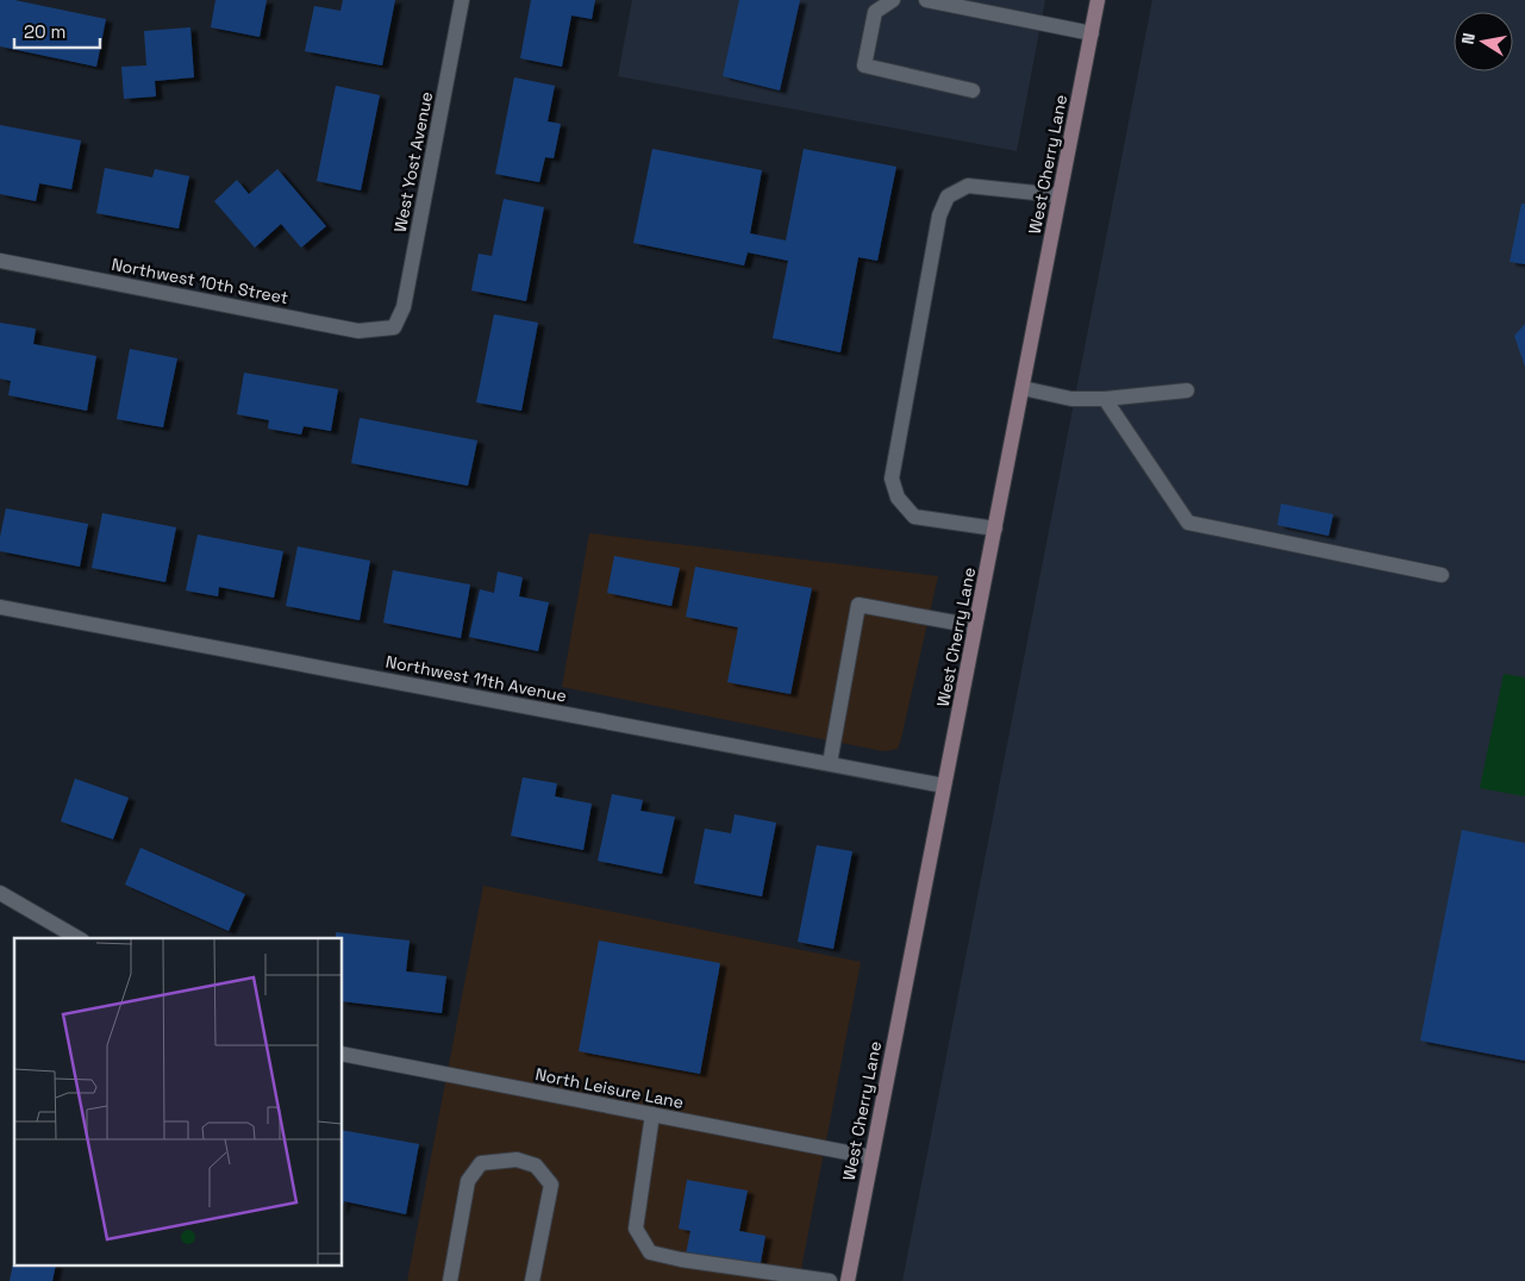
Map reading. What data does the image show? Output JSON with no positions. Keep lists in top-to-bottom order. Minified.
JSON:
{"streets":{"main road":["West Cherry Lane"],"street":["West Yost Avenue","Northwest 10th Street","Northwest 11th Avenue","North Leisure Lane"]},"crossings":[["West Yost Avenue","Northwest 10th Street"],["West Cherry Lane","Northwest 11th Avenue"],["West Cherry Lane","North Leisure Lane"]],"scale_bar":"20 m","north":"left"}
